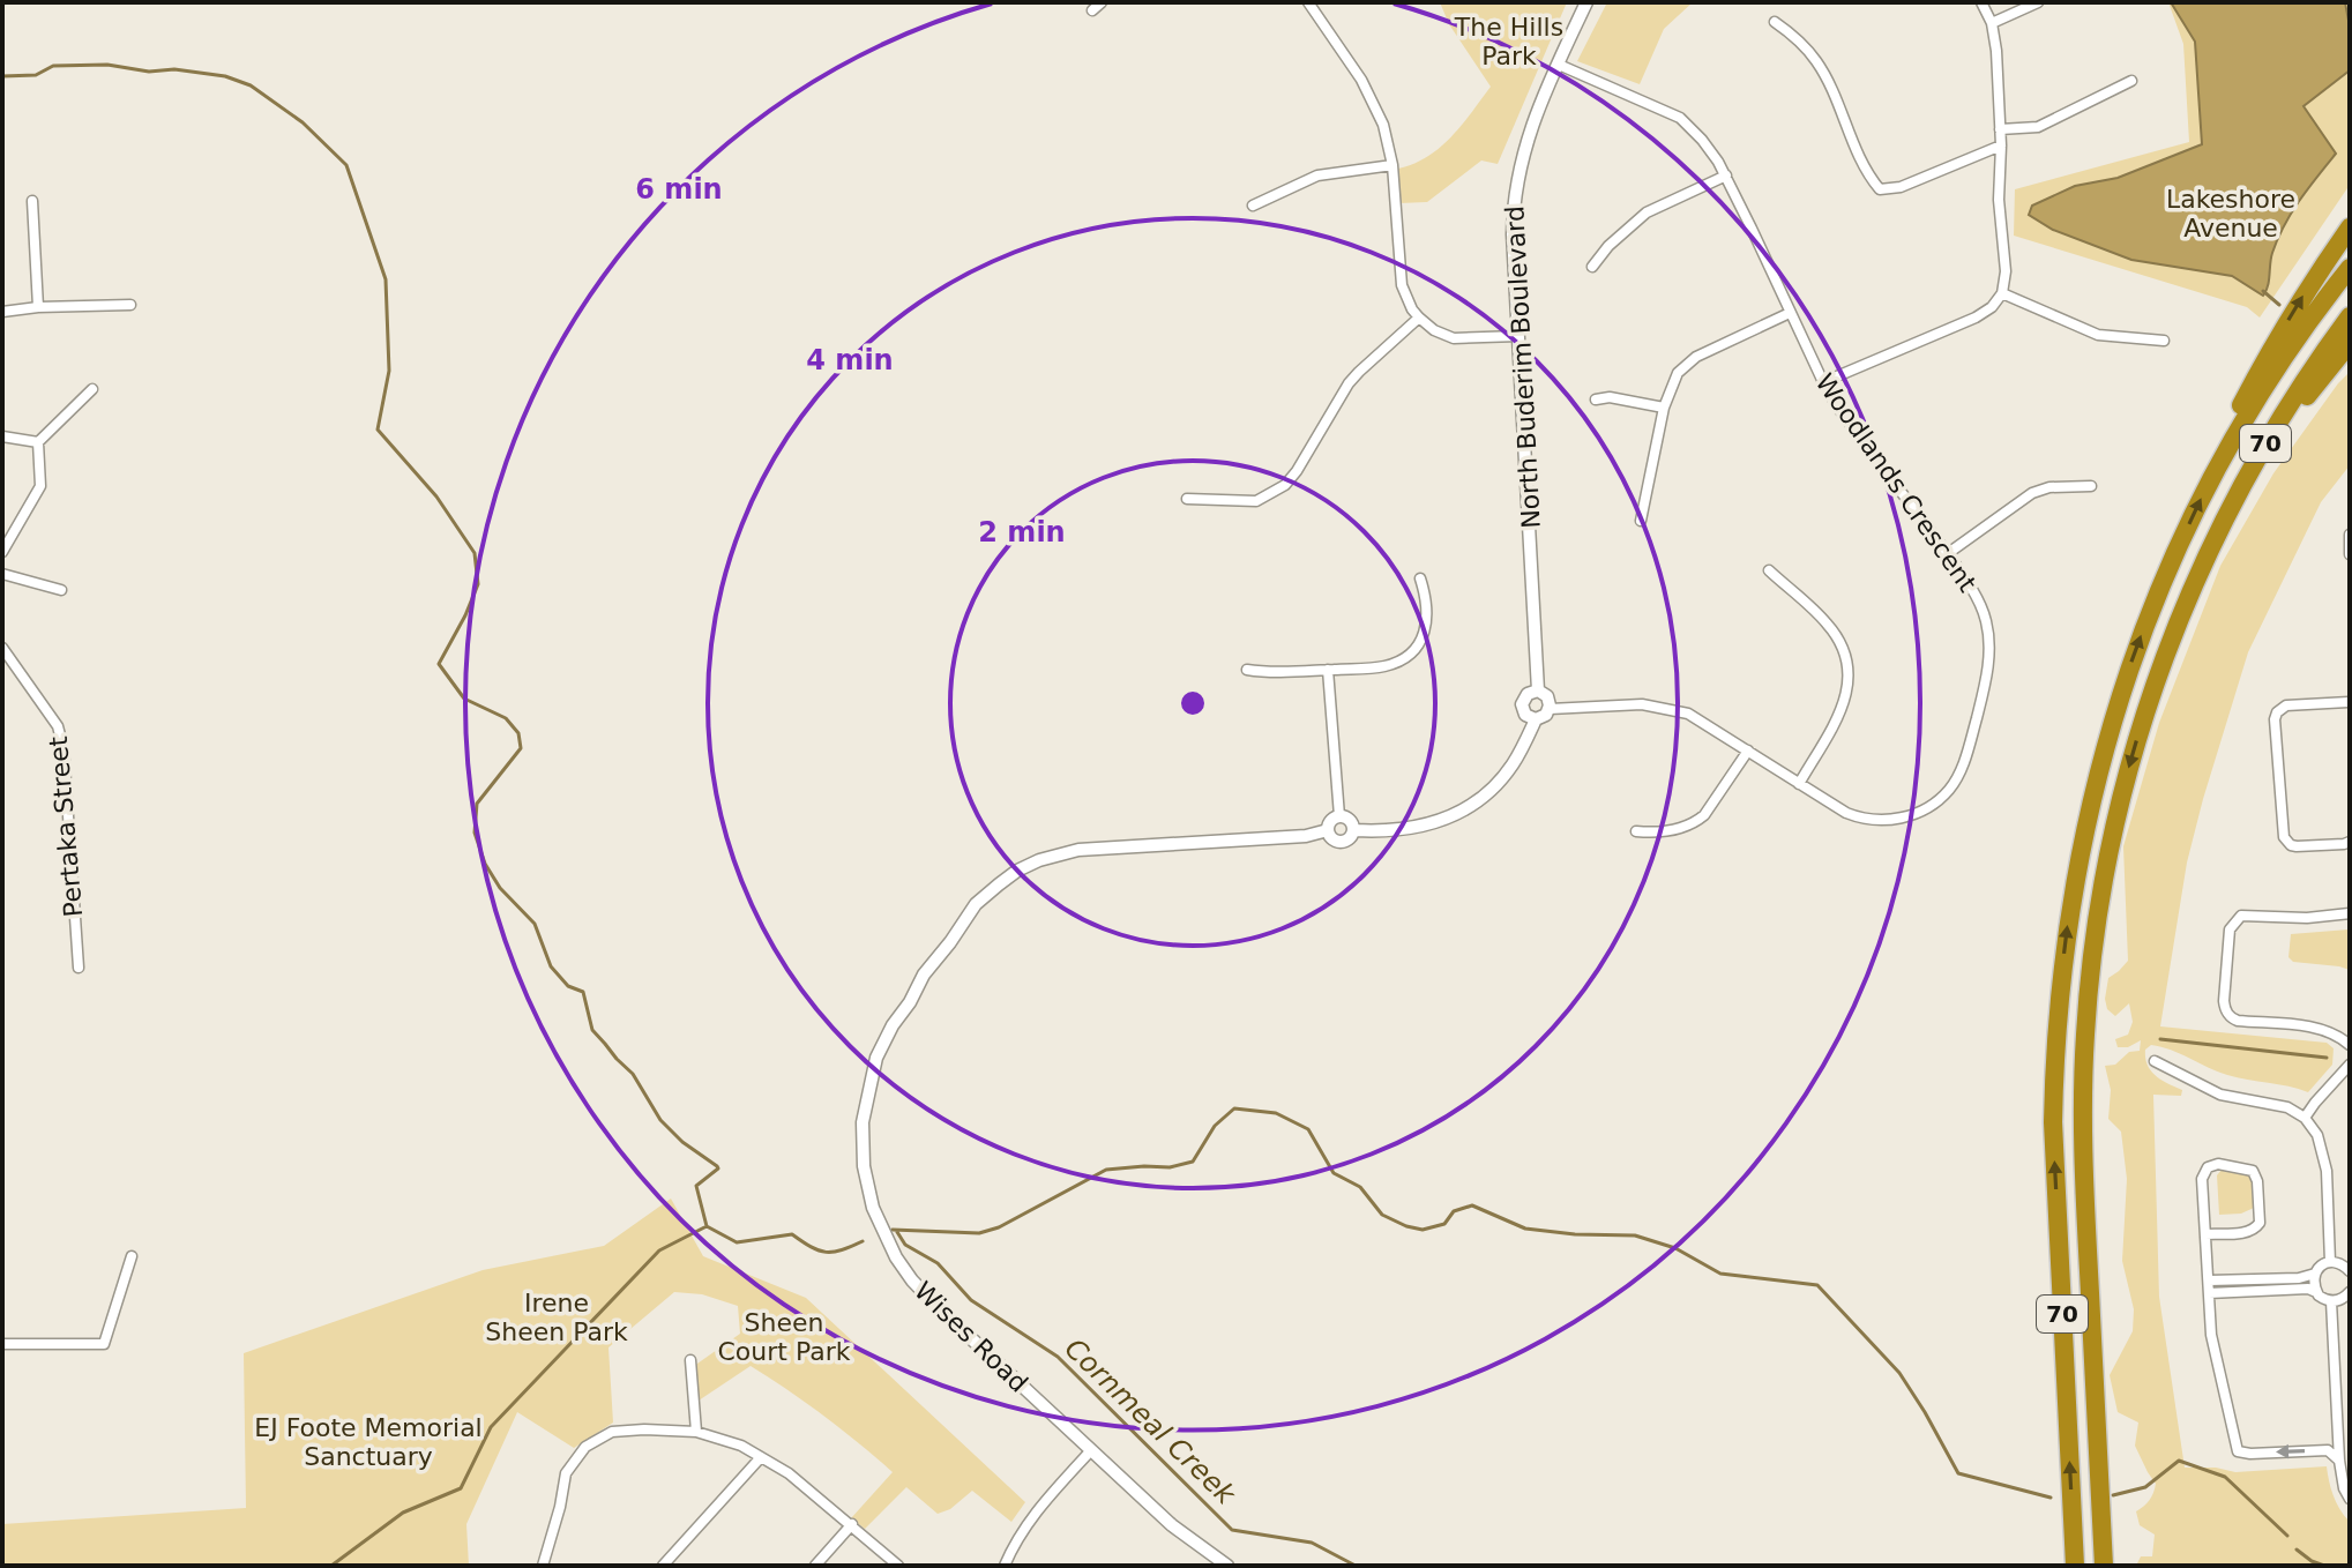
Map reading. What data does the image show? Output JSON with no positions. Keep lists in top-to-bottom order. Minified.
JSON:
{"streets":{"highway":["70"],"street":["North Buderim Boulevard","Woodlands Crescent","Pertaka Street","Wises Road"]},"crossings":[["North Buderim Boulevard","Woodlands Crescent"]],"water":["Cornmeal Creek"],"parks":["The Hills Park","Lakeshore Avenue","Irene Sheen Park","Sheen Court Park","EJ Foote Memorial Sanctuary"],"rings":["6 min","4 min","2 min"]}
